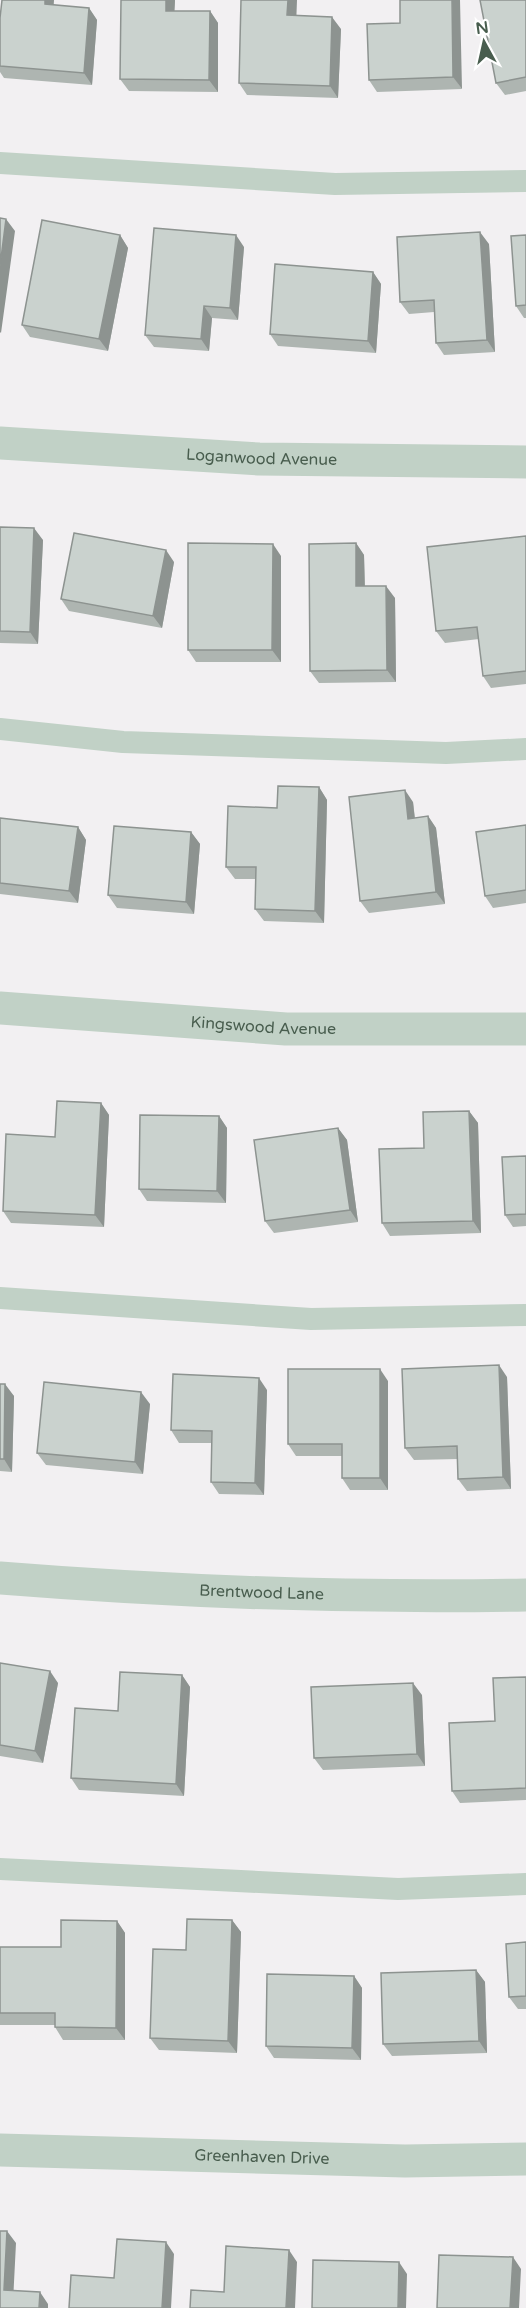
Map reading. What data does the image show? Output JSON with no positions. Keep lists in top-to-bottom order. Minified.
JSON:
{"streets":{"street":["Loganwood Avenue","Kingswood Avenue","Brentwood Lane","Greenhaven Drive"]},"north":"top"}
